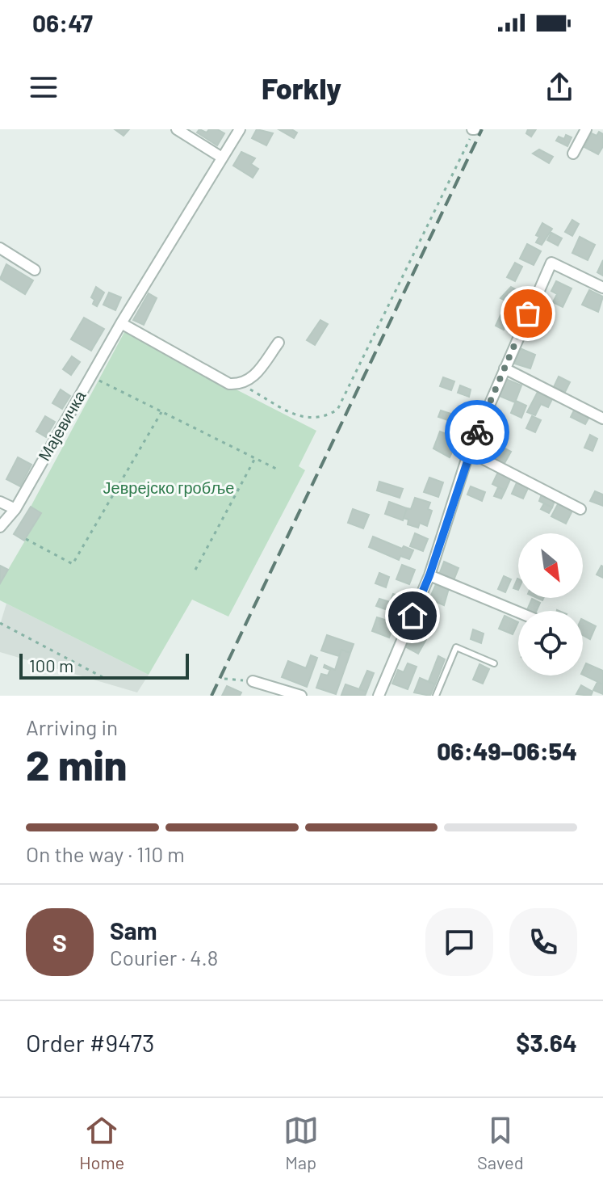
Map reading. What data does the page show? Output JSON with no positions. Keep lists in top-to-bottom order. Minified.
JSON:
{"streets":{"street":["Мајевичка"]},"parks":["Јеврејско гробље"],"scale_bar":"100 m","north":"bottom right","page":{"status":"06:47","header":"Forkly","scale":"100 m","heading":["2 min","Arriving in","06:49–06:54"],"panel":["Sam","Courier · 4.8","Order #9473","$3.64"],"bar":"On the way · 110 m","round":"S","tabs":["Home","Map","Saved"]}}
